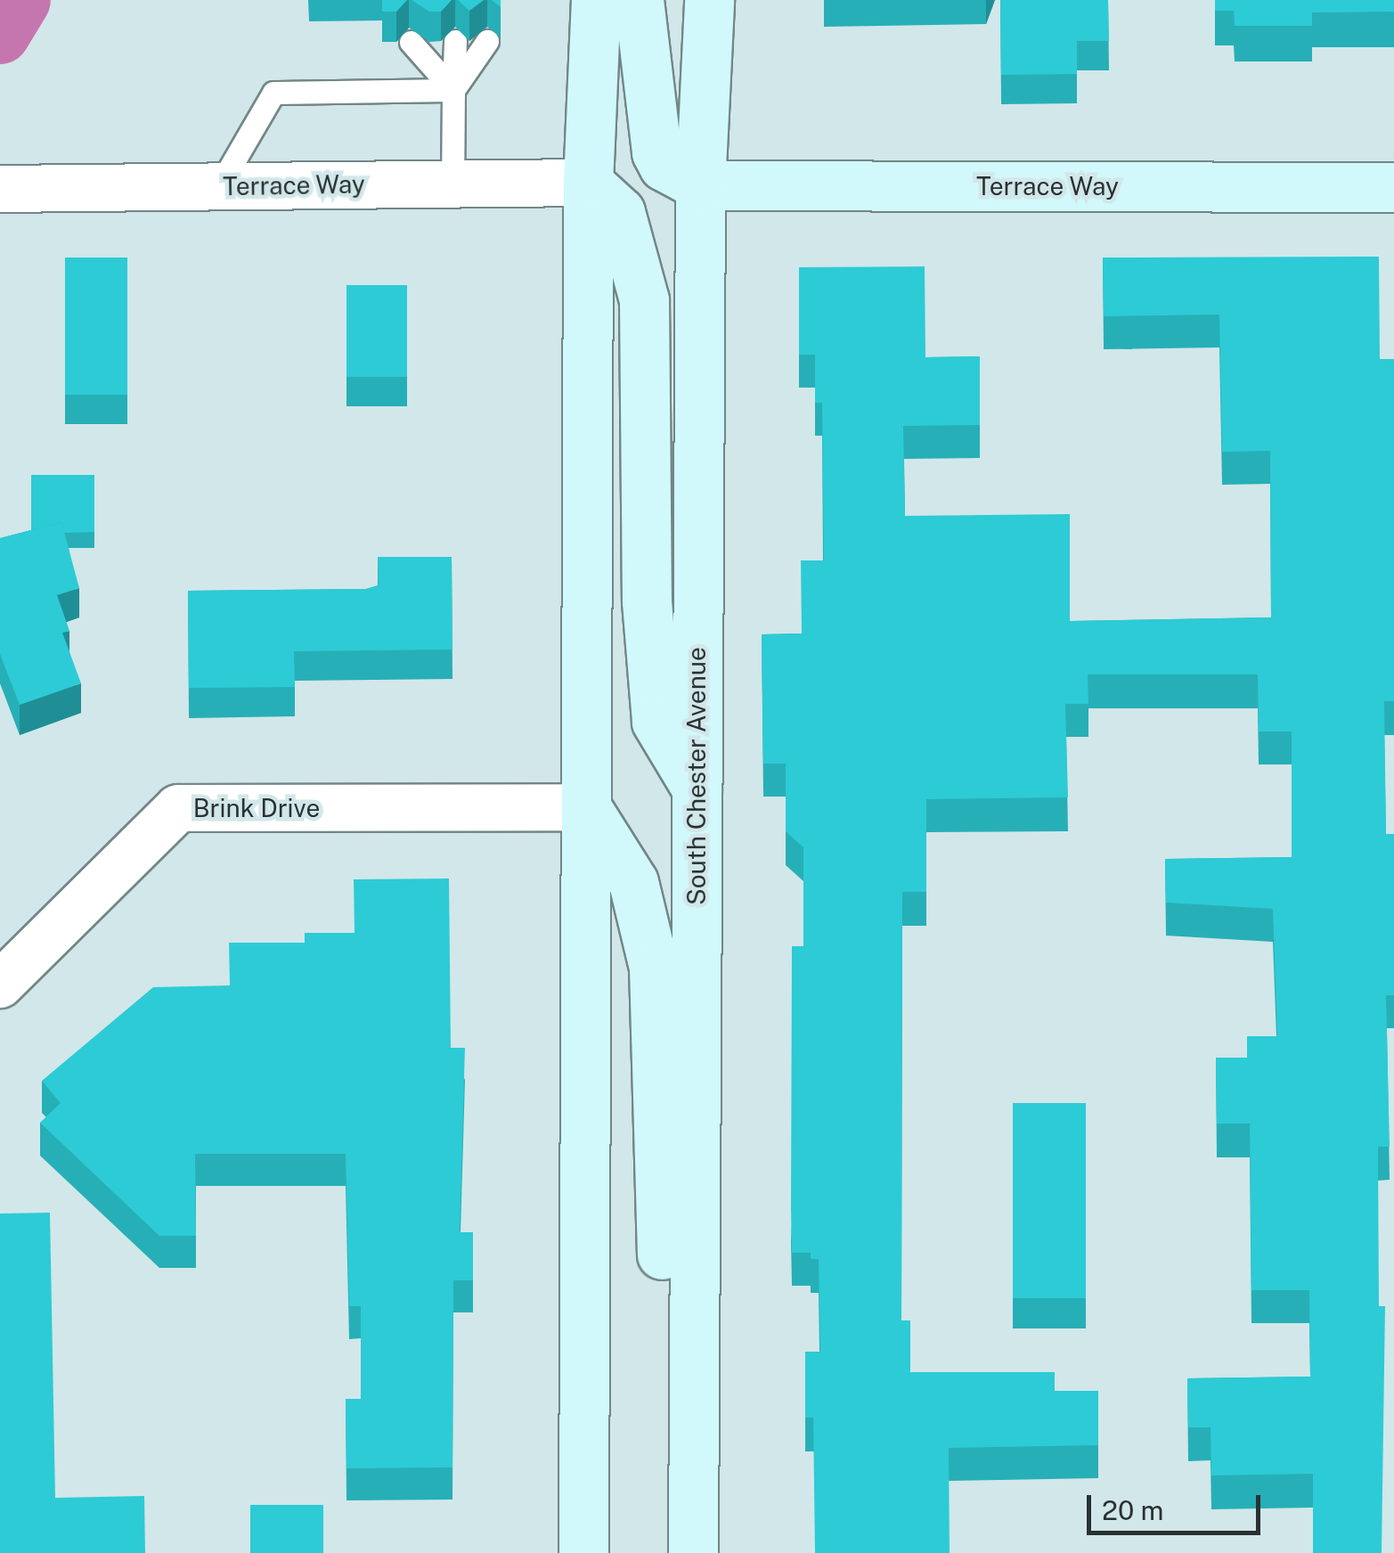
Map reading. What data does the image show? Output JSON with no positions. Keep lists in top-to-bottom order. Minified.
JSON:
{"streets":{"main road":["Terrace Way","South Chester Avenue"],"street":["Brink Drive"]},"crossings":[["Terrace Way","South Chester Avenue"]],"scale_bar":"20 m"}
